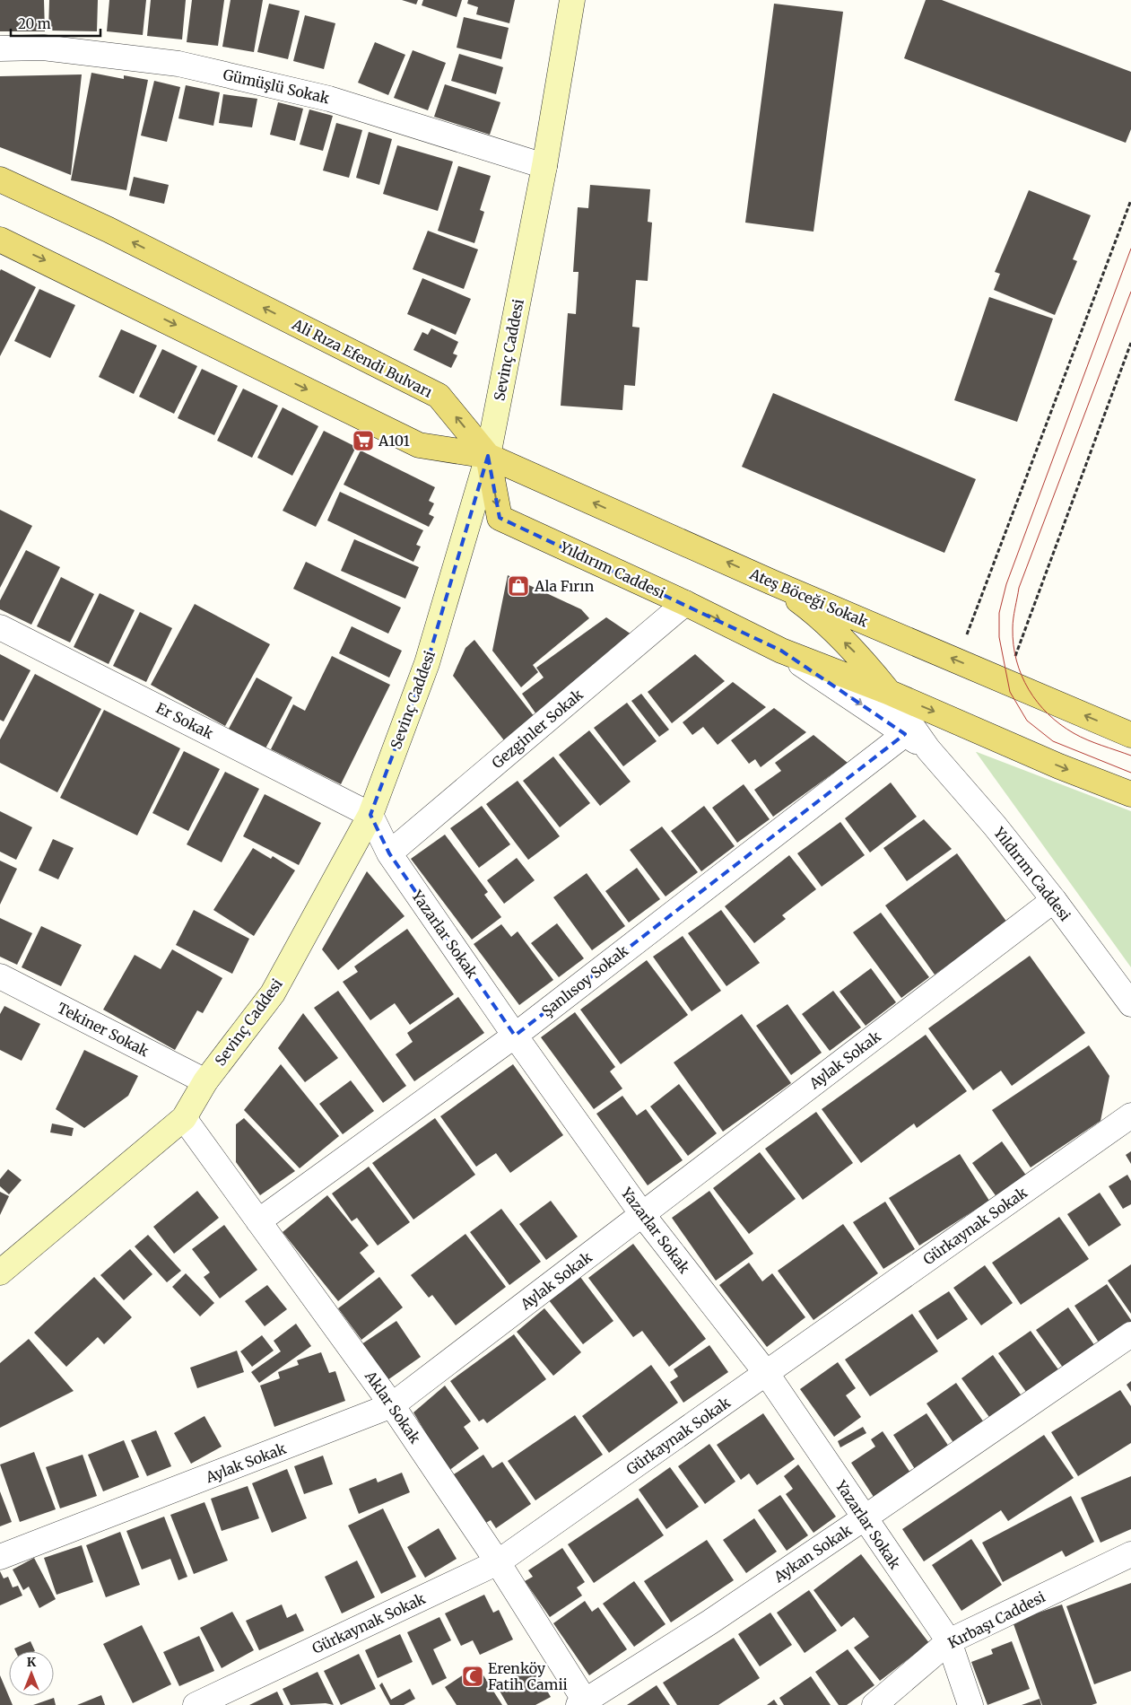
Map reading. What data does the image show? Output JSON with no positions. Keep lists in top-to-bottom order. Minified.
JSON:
{"streets":{"main road":["Sevinç Caddesi","Ali Rıza Efendi Bulvarı","Yıldırım Caddesi","Ateş Böceği Sokak"],"street":["Gümüşlü Sokak","Er Sokak","Gezginler Sokak","Yazarlar Sokak","Şanlısoy Sokak","Tekiner Sokak","Aylak Sokak","Gürkaynak Sokak","Aklar Sokak","Aykan Sokak","Kırbaşı Caddesi"]},"crossings":[["Gümüşlü Sokak","Sevinç Caddesi"],["Sevinç Caddesi","Ali Rıza Efendi Bulvarı"],["Sevinç Caddesi","Yıldırım Caddesi"],["Sevinç Caddesi","Ateş Böceği Sokak"],["Sevinç Caddesi","Er Sokak"],["Sevinç Caddesi","Yazarlar Sokak"],["Sevinç Caddesi","Tekiner Sokak"],["Sevinç Caddesi","Aklar Sokak"],["Ali Rıza Efendi Bulvarı","Yıldırım Caddesi"],["Ali Rıza Efendi Bulvarı","Ateş Böceği Sokak"],["Yıldırım Caddesi","Ateş Böceği Sokak"],["Yıldırım Caddesi","Gezginler Sokak"],["Yıldırım Caddesi","Aylak Sokak"],["Er Sokak","Yazarlar Sokak"],["Gezginler Sokak","Yazarlar Sokak"],["Yazarlar Sokak","Şanlısoy Sokak"],["Yazarlar Sokak","Aylak Sokak"],["Yazarlar Sokak","Gürkaynak Sokak"],["Yazarlar Sokak","Aykan Sokak"],["Yazarlar Sokak","Kırbaşı Caddesi"],["Şanlısoy Sokak","Aklar Sokak"],["Aylak Sokak","Aklar Sokak"],["Gürkaynak Sokak","Aklar Sokak"],["Aklar Sokak","Aykan Sokak"]],"one_way":["Yıldırım Caddesi"],"places":{"supermarket":["A101"],"shop":["Ala Fırın"],"mosque":["Erenköy Fatih Camii"]},"scale_bar":"20 m","north":"top"}
